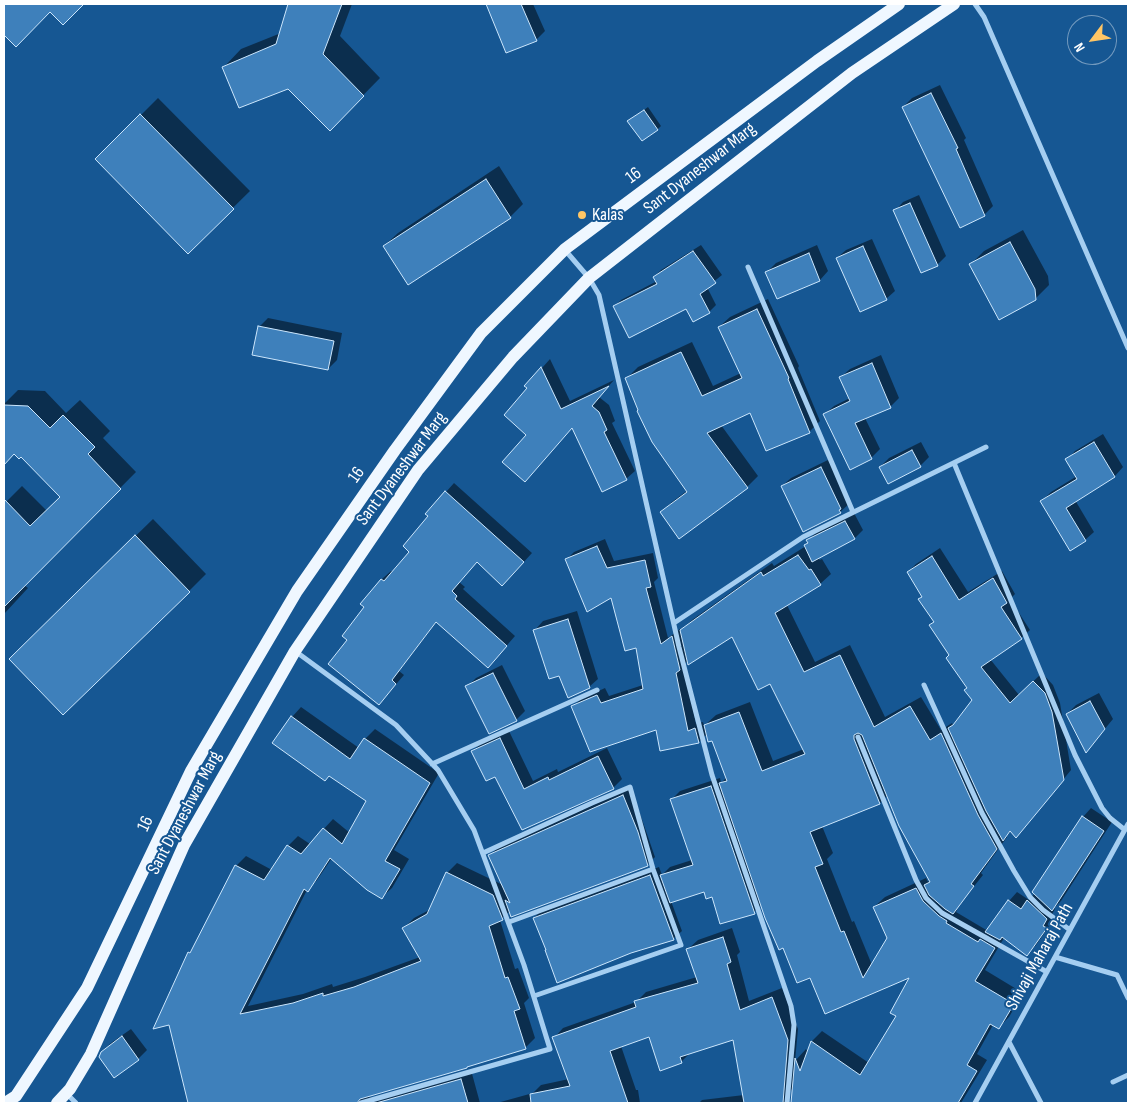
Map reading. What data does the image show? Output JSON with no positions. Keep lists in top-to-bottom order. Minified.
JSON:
{"streets":{"main road":["Sant Dyaneshwar Marg","16"],"street":["Shivaji Maharaj Path"]},"places":["Kalas"],"north":"bottom left"}
